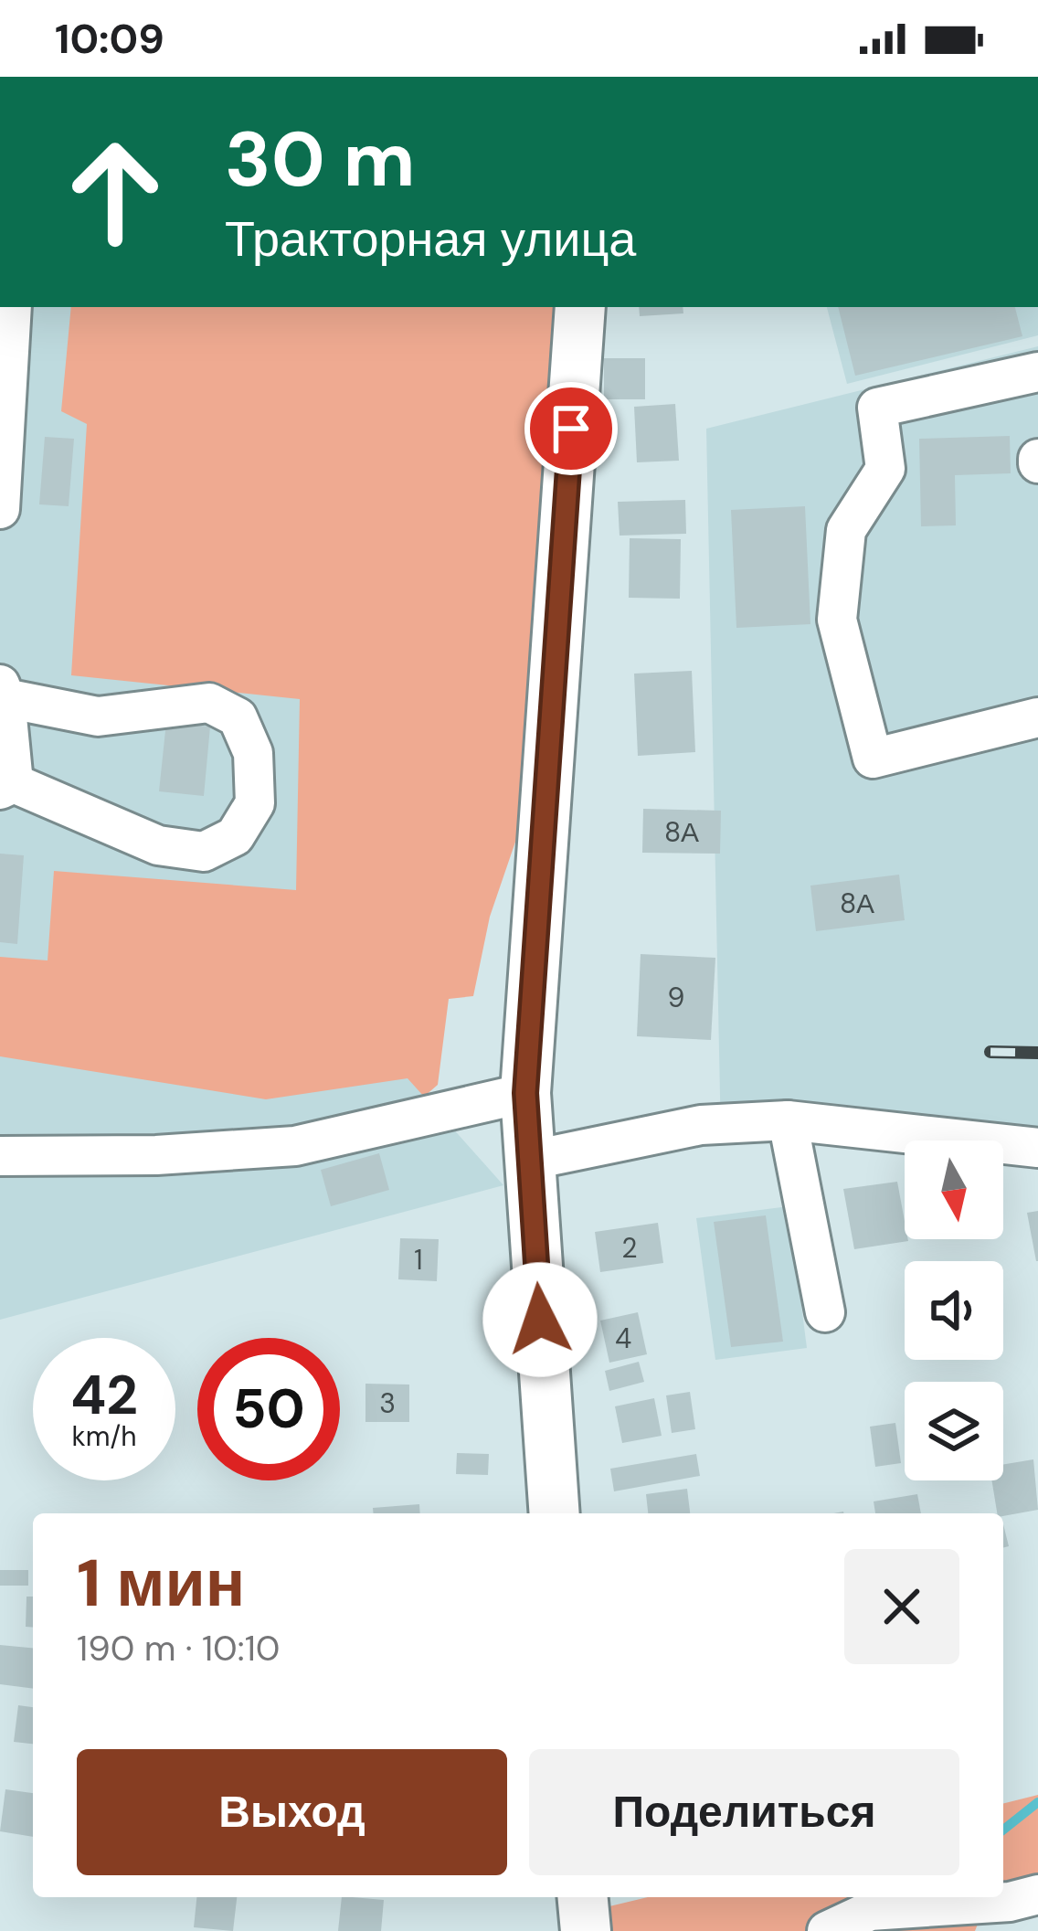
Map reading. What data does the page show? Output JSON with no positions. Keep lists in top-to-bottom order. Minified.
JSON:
{"house_numbers":["8А","8А","9","2","1","4","3"],"north":"bottom","page":{"status":"10:09","turn":["30 m","Тракторная улица"],"speed":"42 km/h","limit":"50","heading":["1 мин","190 m · 10:10"],"buttons":["Выход","Поделиться"]}}
